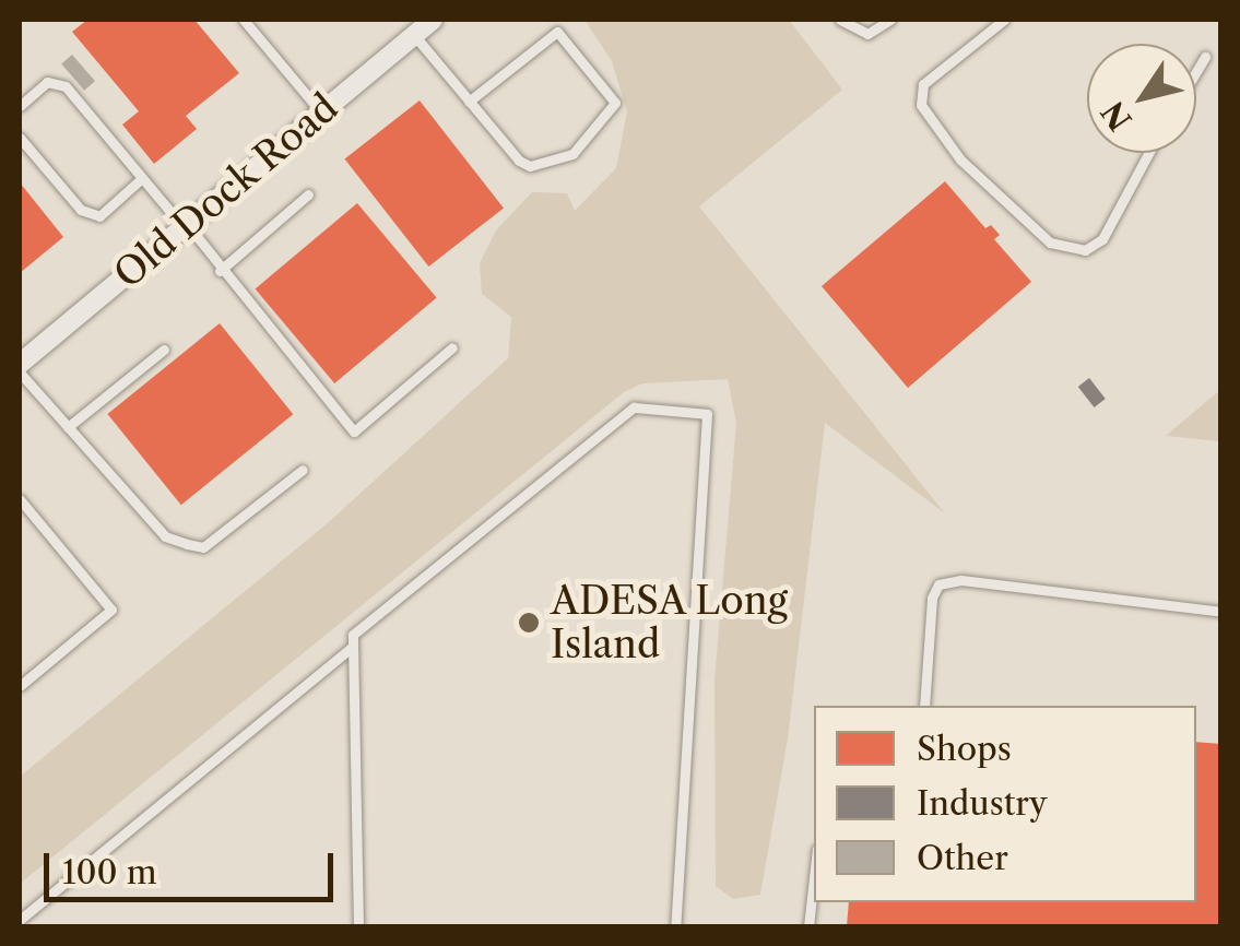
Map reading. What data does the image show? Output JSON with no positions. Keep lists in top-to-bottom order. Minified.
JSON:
{"streets":{"street":["Old Dock Road"]},"places":["ADESA Long Island"],"legend":["Shops","Industry","Other"],"scale_bar":"100 m","north":"bottom left"}
